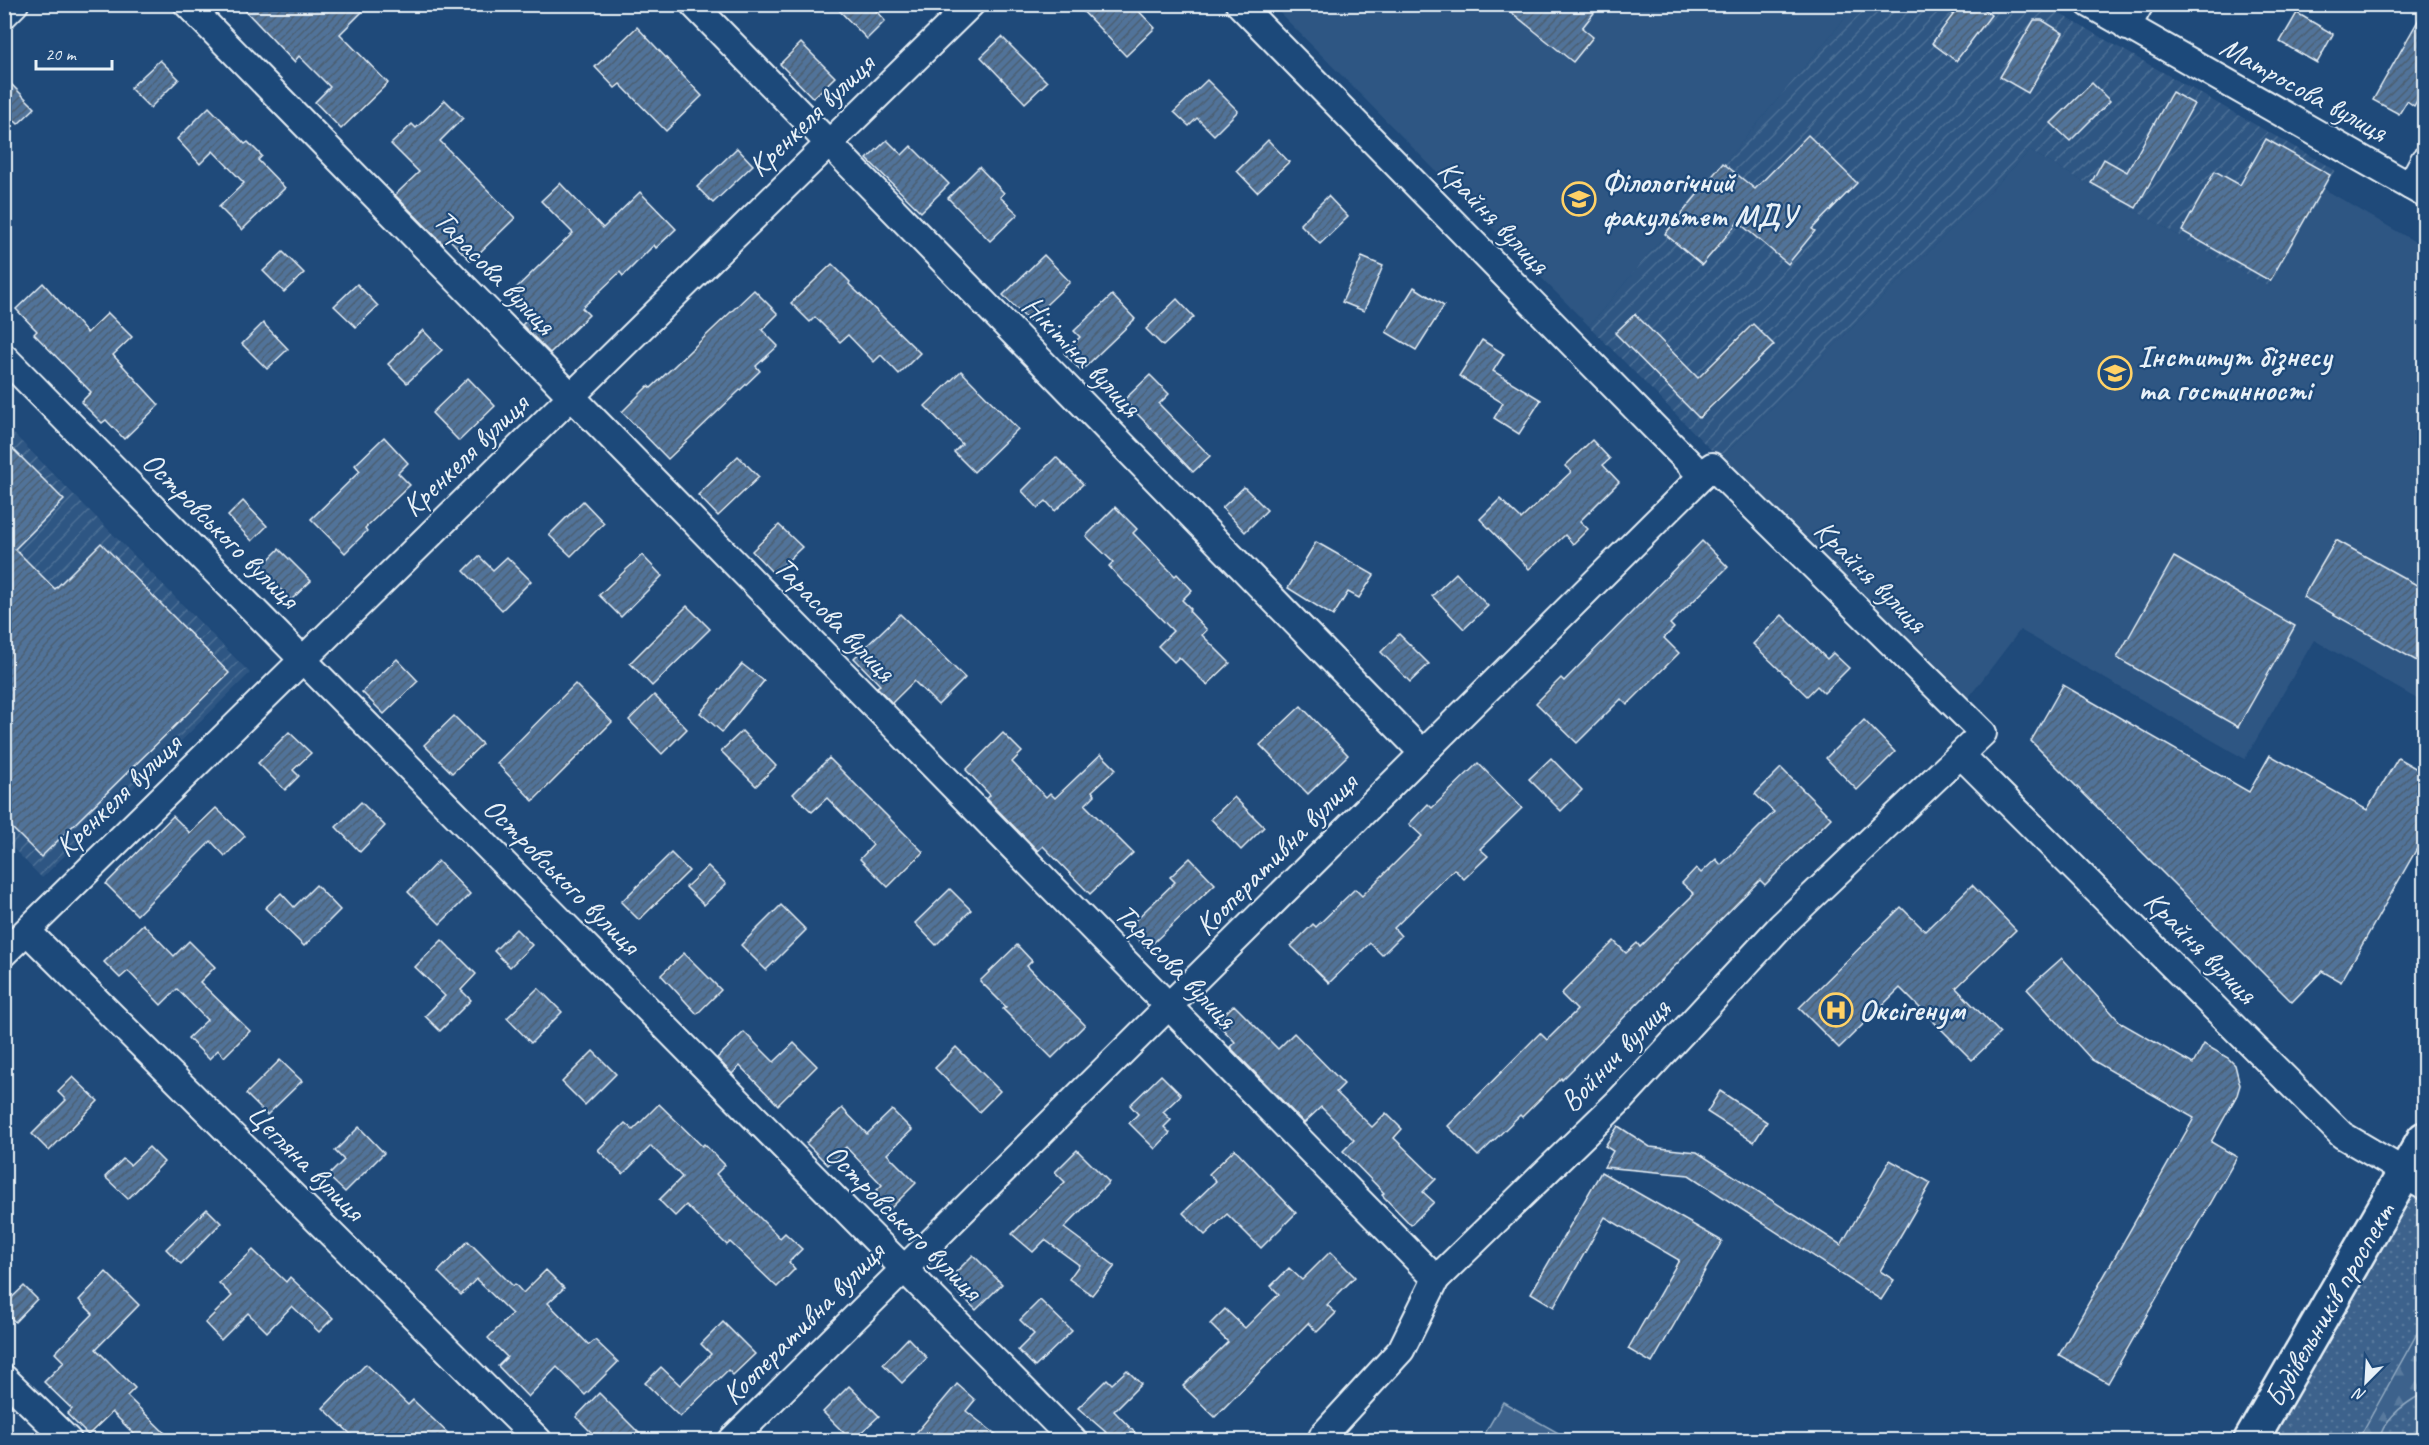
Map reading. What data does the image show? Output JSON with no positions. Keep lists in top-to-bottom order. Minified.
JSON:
{"streets":{"main road":["Будівельників проспект"],"street":["Матросова вулиця","Кренкеля вулиця","Крайня вулиця","Тарасова вулиця","Нікітіна вулиця","Островського вулиця","Кооперативна вулиця","Войнич вулиця","Цегляна вулиця"]},"crossings":[["Кренкеля вулиця","Тарасова вулиця"],["Кренкеля вулиця","Нікітіна вулиця"],["Кренкеля вулиця","Островського вулиця"],["Кренкеля вулиця","Цегляна вулиця"],["Крайня вулиця","Кооперативна вулиця"],["Крайня вулиця","Войнич вулиця"],["Крайня вулиця","Будівельників проспект"],["Тарасова вулиця","Кооперативна вулиця"],["Тарасова вулиця","Войнич вулиця"],["Нікітіна вулиця","Кооперативна вулиця"],["Островського вулиця","Кооперативна вулиця"]],"places":{"school or university":["Філологічний факультет МДУ","Інститут бізнесу та гостинності"],"hospital":["Оксігенум"]},"scale_bar":"20 m","north":"bottom left"}
